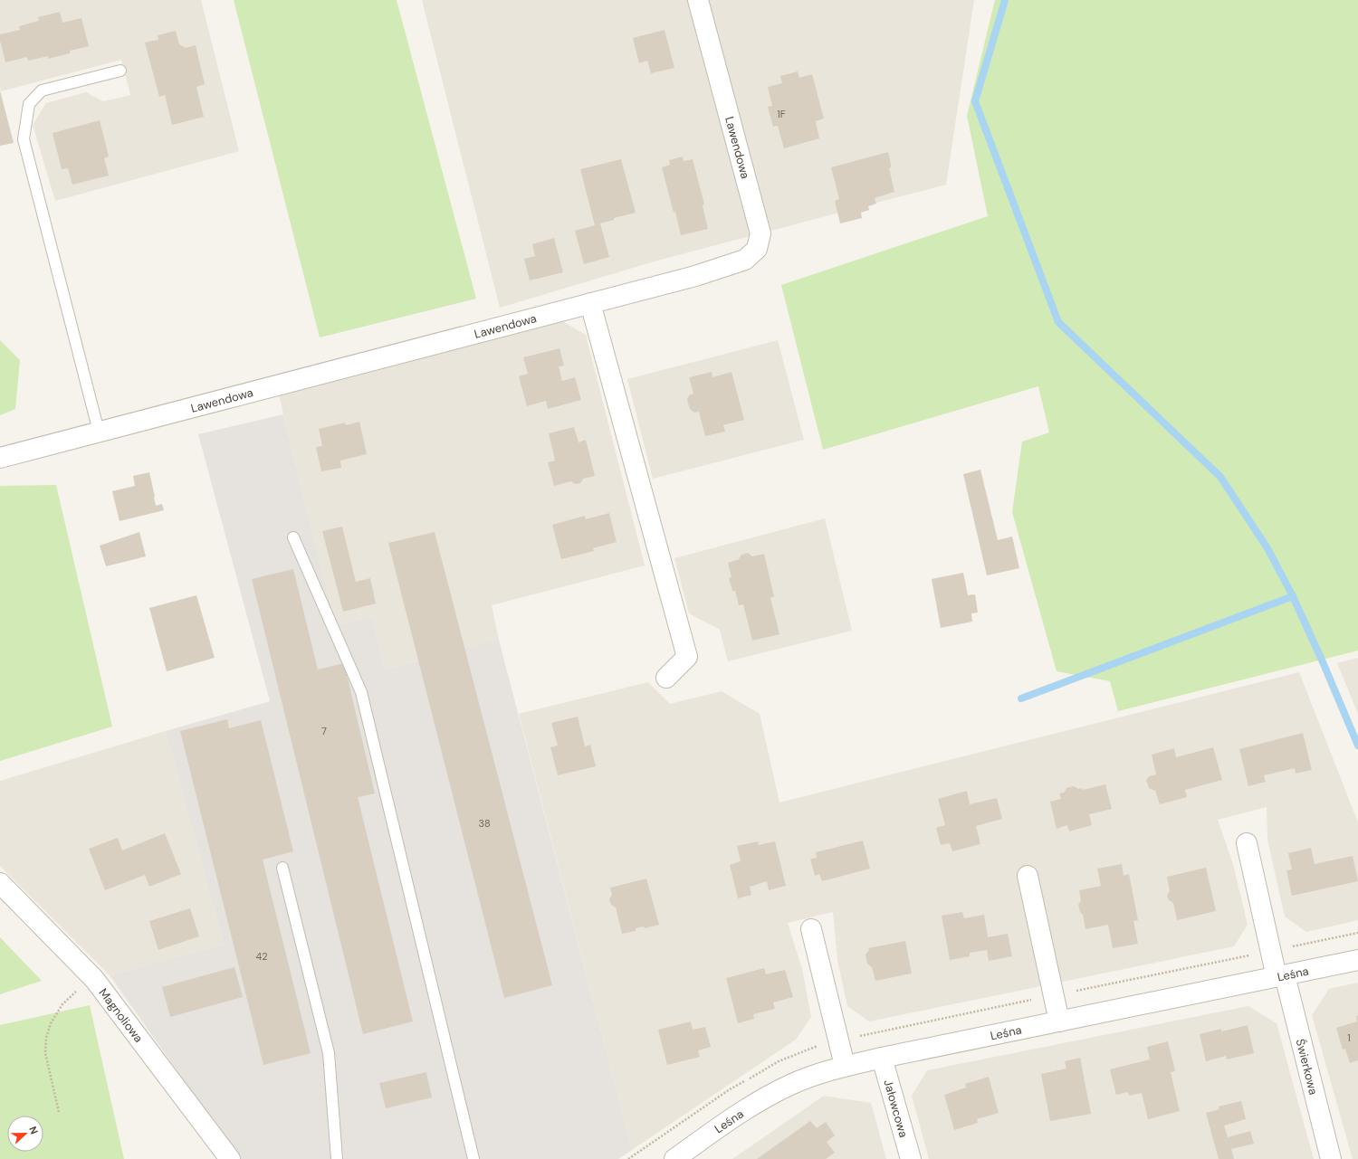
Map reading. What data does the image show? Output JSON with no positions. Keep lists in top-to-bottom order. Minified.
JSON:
{"streets":{"street":["Lawendowa","Leśna","Magnoliowa","Świerkowa","Jałowcowa"]},"crossings":[["Leśna","Świerkowa"],["Leśna","Jałowcowa"]],"house_numbers":["1F","7","38","42","1"],"north":"right"}
